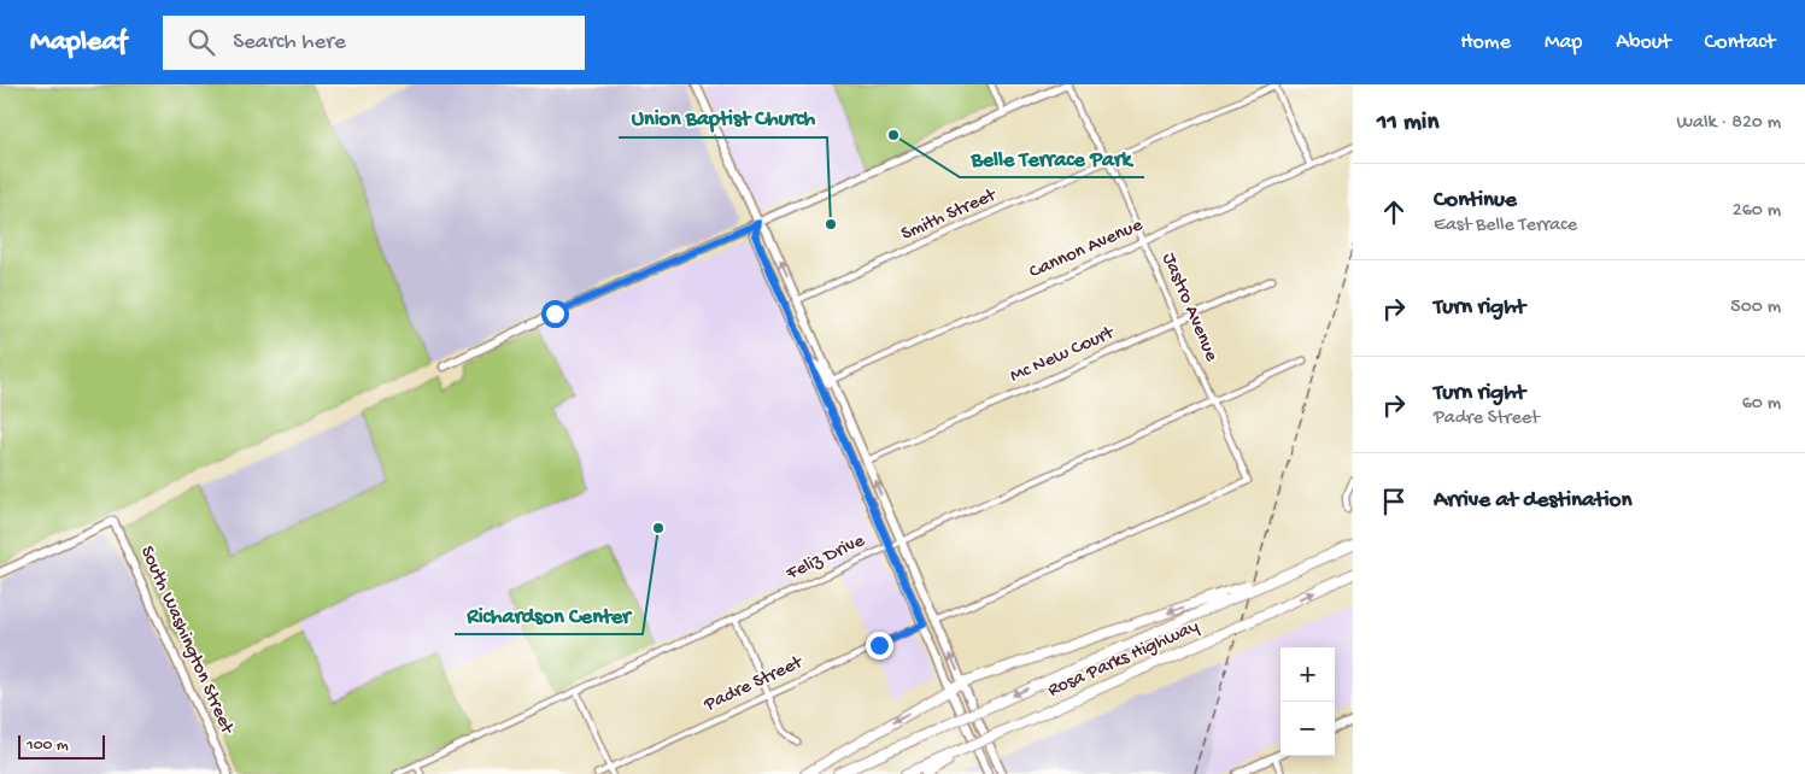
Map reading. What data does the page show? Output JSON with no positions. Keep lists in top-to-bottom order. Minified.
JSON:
{"streets":{"highway":["Rosa Parks Highway"],"street":["Smith Street","Cannon Avenue","Jastro Avenue","Mc New Court","Feliz Drive","South Washington Street","Padre Street"]},"crossings":[["Smith Street","Jastro Avenue"],["Cannon Avenue","Jastro Avenue"],["Jastro Avenue","Mc New Court"],["Jastro Avenue","Feliz Drive"]],"places":["Belle Terrace Park","Union Baptist Church","Richardson Center"],"scale_bar":"100 m","page":{"header":"Mapleaf","search":"Search here","nav":["Home","Map","About","Contact"],"heading":["11 min","Walk · 820 m"],"list":[["Continue","East Belle Terrace","260 m"],["Turn right","500 m"],["Turn right","Padre Street","60 m"],"Arrive at destination"],"map_buttons":["+","−"],"scale":"100 m"}}
